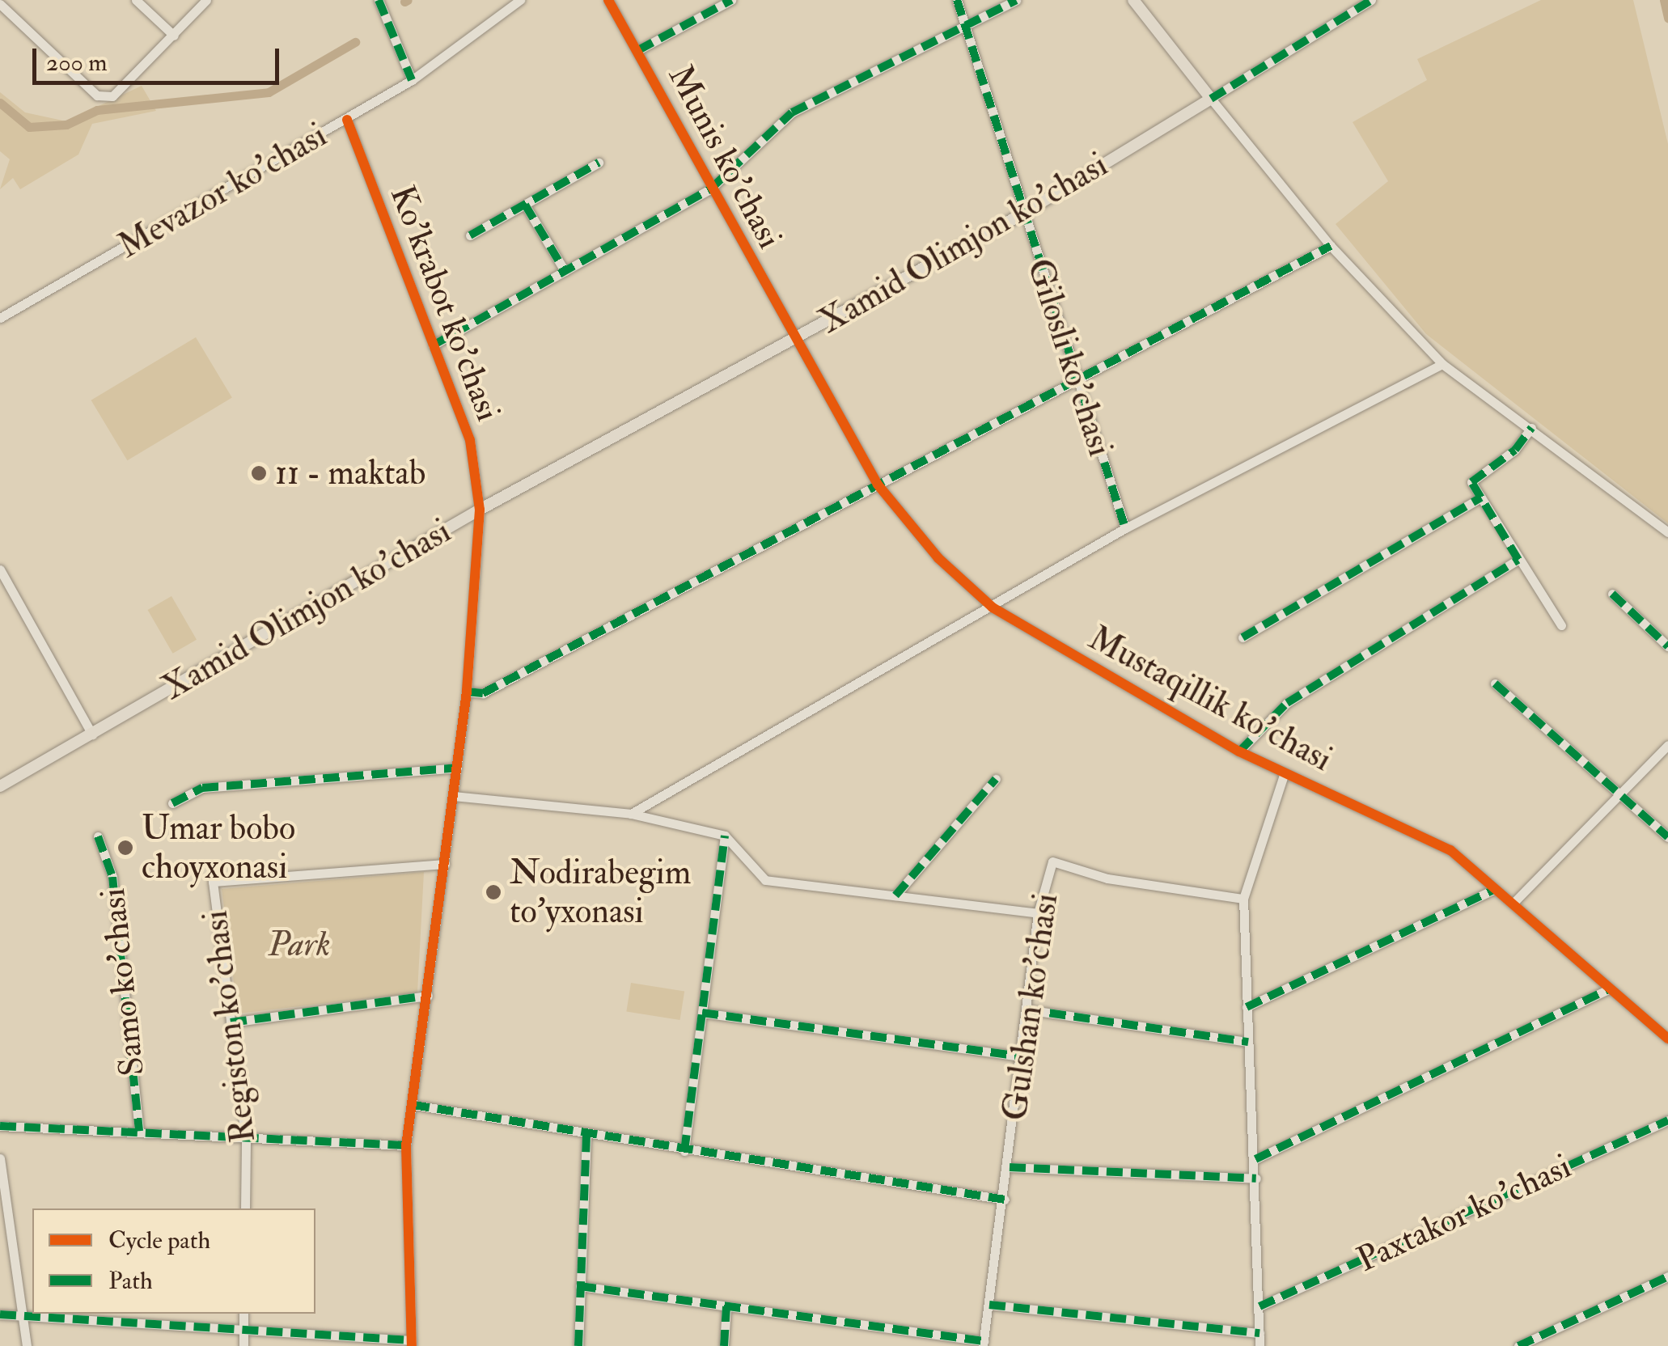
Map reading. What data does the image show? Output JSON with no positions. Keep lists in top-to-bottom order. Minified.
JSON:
{"streets":{"main road":["Xamid Olimjon ko'chasi"],"street":["Munis ko'chasi","Mevazor ko'chasi","Ko'krabot ko'chasi","Gilosli ko'chasi","Mustaqillik ko'chasi","Samo ko'chasi","Gulshan ko'chasi","Registon ko'chasi","Paxtakor ko'chasi"]},"crossings":[["Munis ko'chasi","Xamid Olimjon ko'chasi"],["Munis ko'chasi","Mustaqillik ko'chasi"],["Mevazor ko'chasi","Ko'krabot ko'chasi"],["Xamid Olimjon ko'chasi","Ko'krabot ko'chasi"],["Xamid Olimjon ko'chasi","Gilosli ko'chasi"],["Xamid Olimjon ko'chasi","Mustaqillik ko'chasi"],["Ko'krabot ko'chasi","Registon ko'chasi"]],"parks":["Park"],"places":["11 - maktab","Umar bobo choyxonasi","Nodirabegim to'yxonasi"],"legend":["Cycle path","Path"],"scale_bar":"200 m"}
